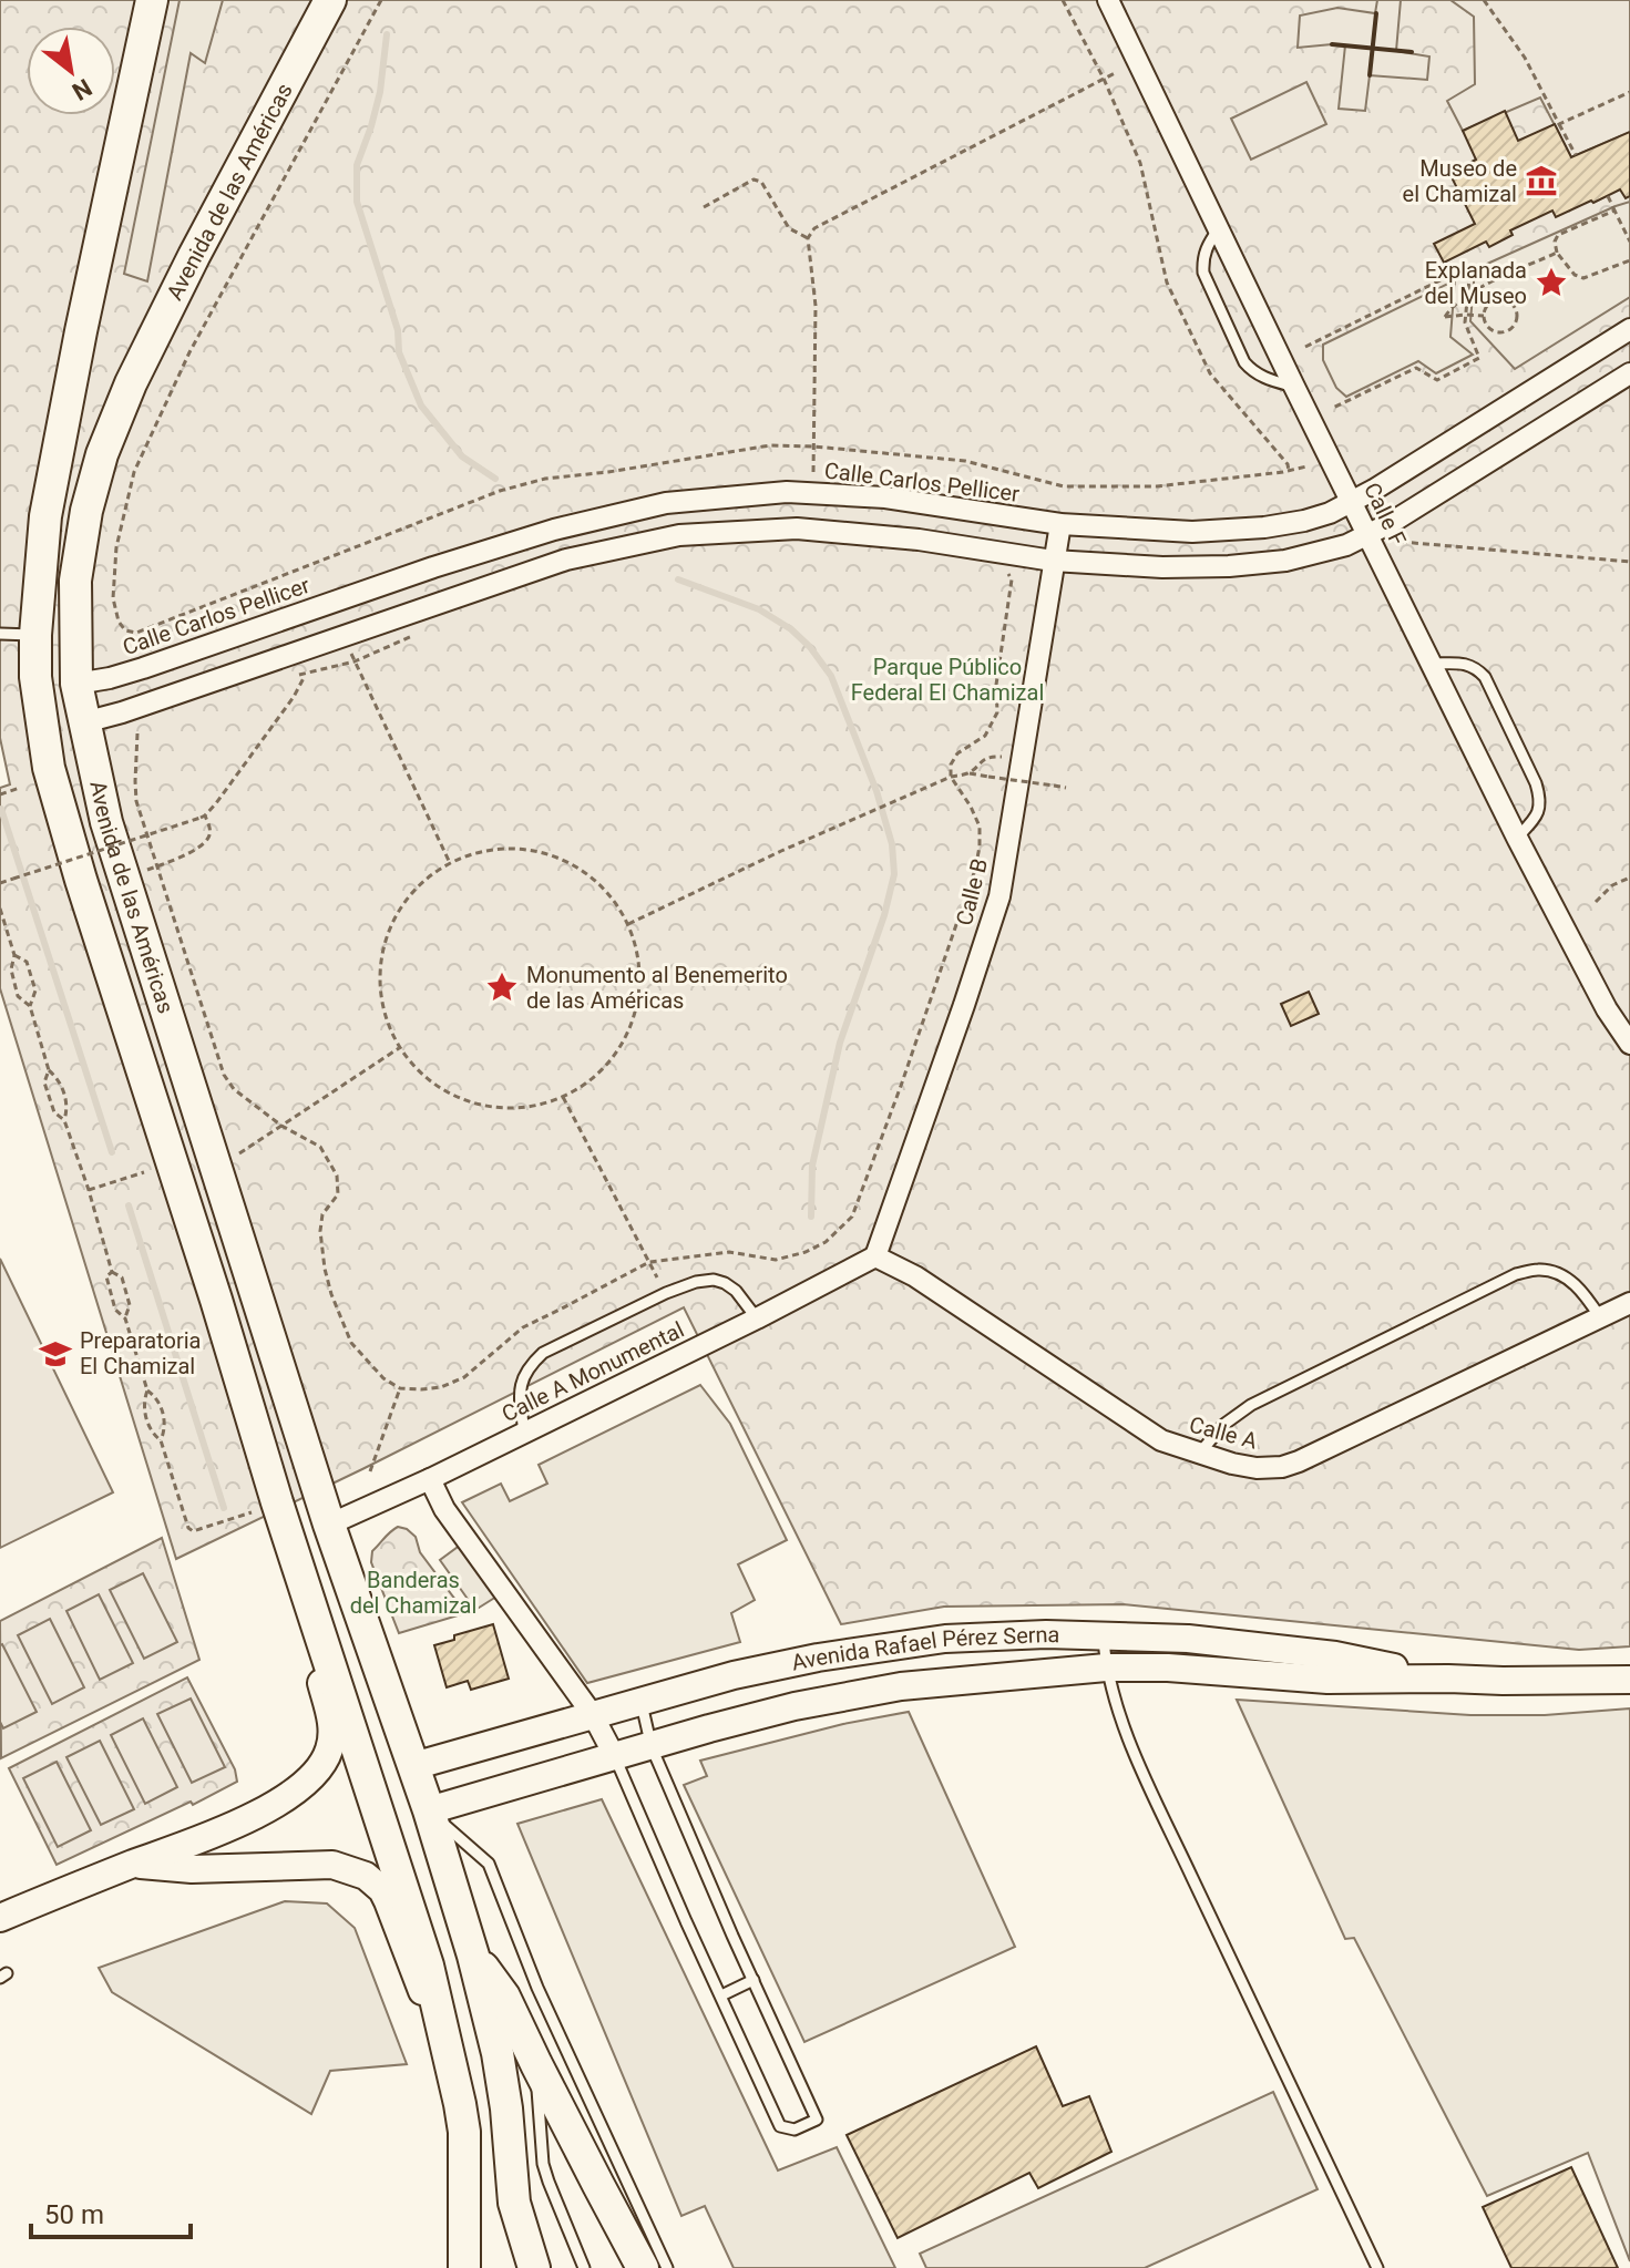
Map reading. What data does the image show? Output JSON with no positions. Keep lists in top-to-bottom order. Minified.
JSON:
{"streets":{"highway":["Avenida de las Américas"],"main road":["Avenida Rafael Pérez Serna"],"street":["Calle Carlos Pellicer","Calle F","Calle B","Calle A Monumental","Calle A"]},"crossings":[["Avenida de las Américas","Calle Carlos Pellicer"],["Avenida de las Américas","Calle A Monumental"],["Avenida de las Américas","Avenida Rafael Pérez Serna"],["Calle Carlos Pellicer","Calle F"],["Calle Carlos Pellicer","Calle B"],["Calle B","Calle A Monumental"],["Calle B","Calle A"],["Calle A Monumental","Calle A"]],"parks":["Parque Público Federal El Chamizal","Banderas del Chamizal"],"places":{"museum":["Museo de el Chamizal"],"place":["Explanada del Museo","Monumento al Benemerito de las Américas"],"school or university":["Preparatoria El Chamizal"]},"scale_bar":"50 m","north":"bottom right"}
